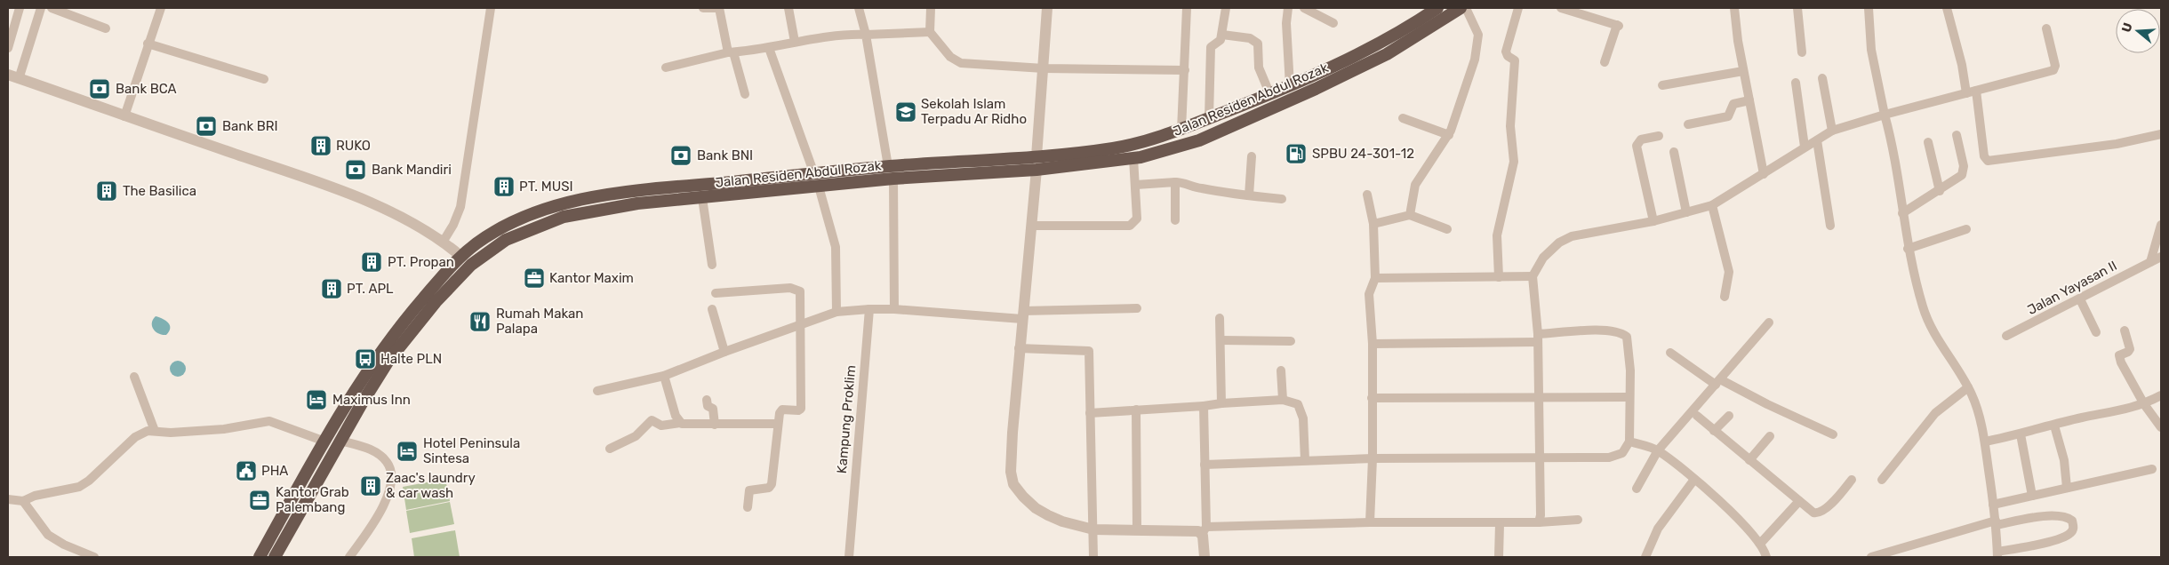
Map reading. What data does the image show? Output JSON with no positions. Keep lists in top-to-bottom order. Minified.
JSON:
{"streets":{"highway":["Jalan Residen Abdul Rozak"],"street":["Jalan Yayasan II","Kampung Proklim"]},"places":{"bank":["Bank BCA","Bank BRI","Bank BNI","Bank Mandiri"],"school or university":["Sekolah Islam Terpadu Ar Ridho"],"building":["RUKO","PT. MUSI","The Basilica","PT. Propan","PT. APL","Zaac's laundry & car wash"],"fuel station":["SPBU 24-301-12"],"office":["Kantor Maxim","Kantor Grab Palembang"],"restaurant":["Rumah Makan Palapa"],"bus stop":["Halte PLN"],"hotel":["Maximus Inn","Hotel Peninsula Sintesa"],"public building":["PHA"]},"north":"left"}
